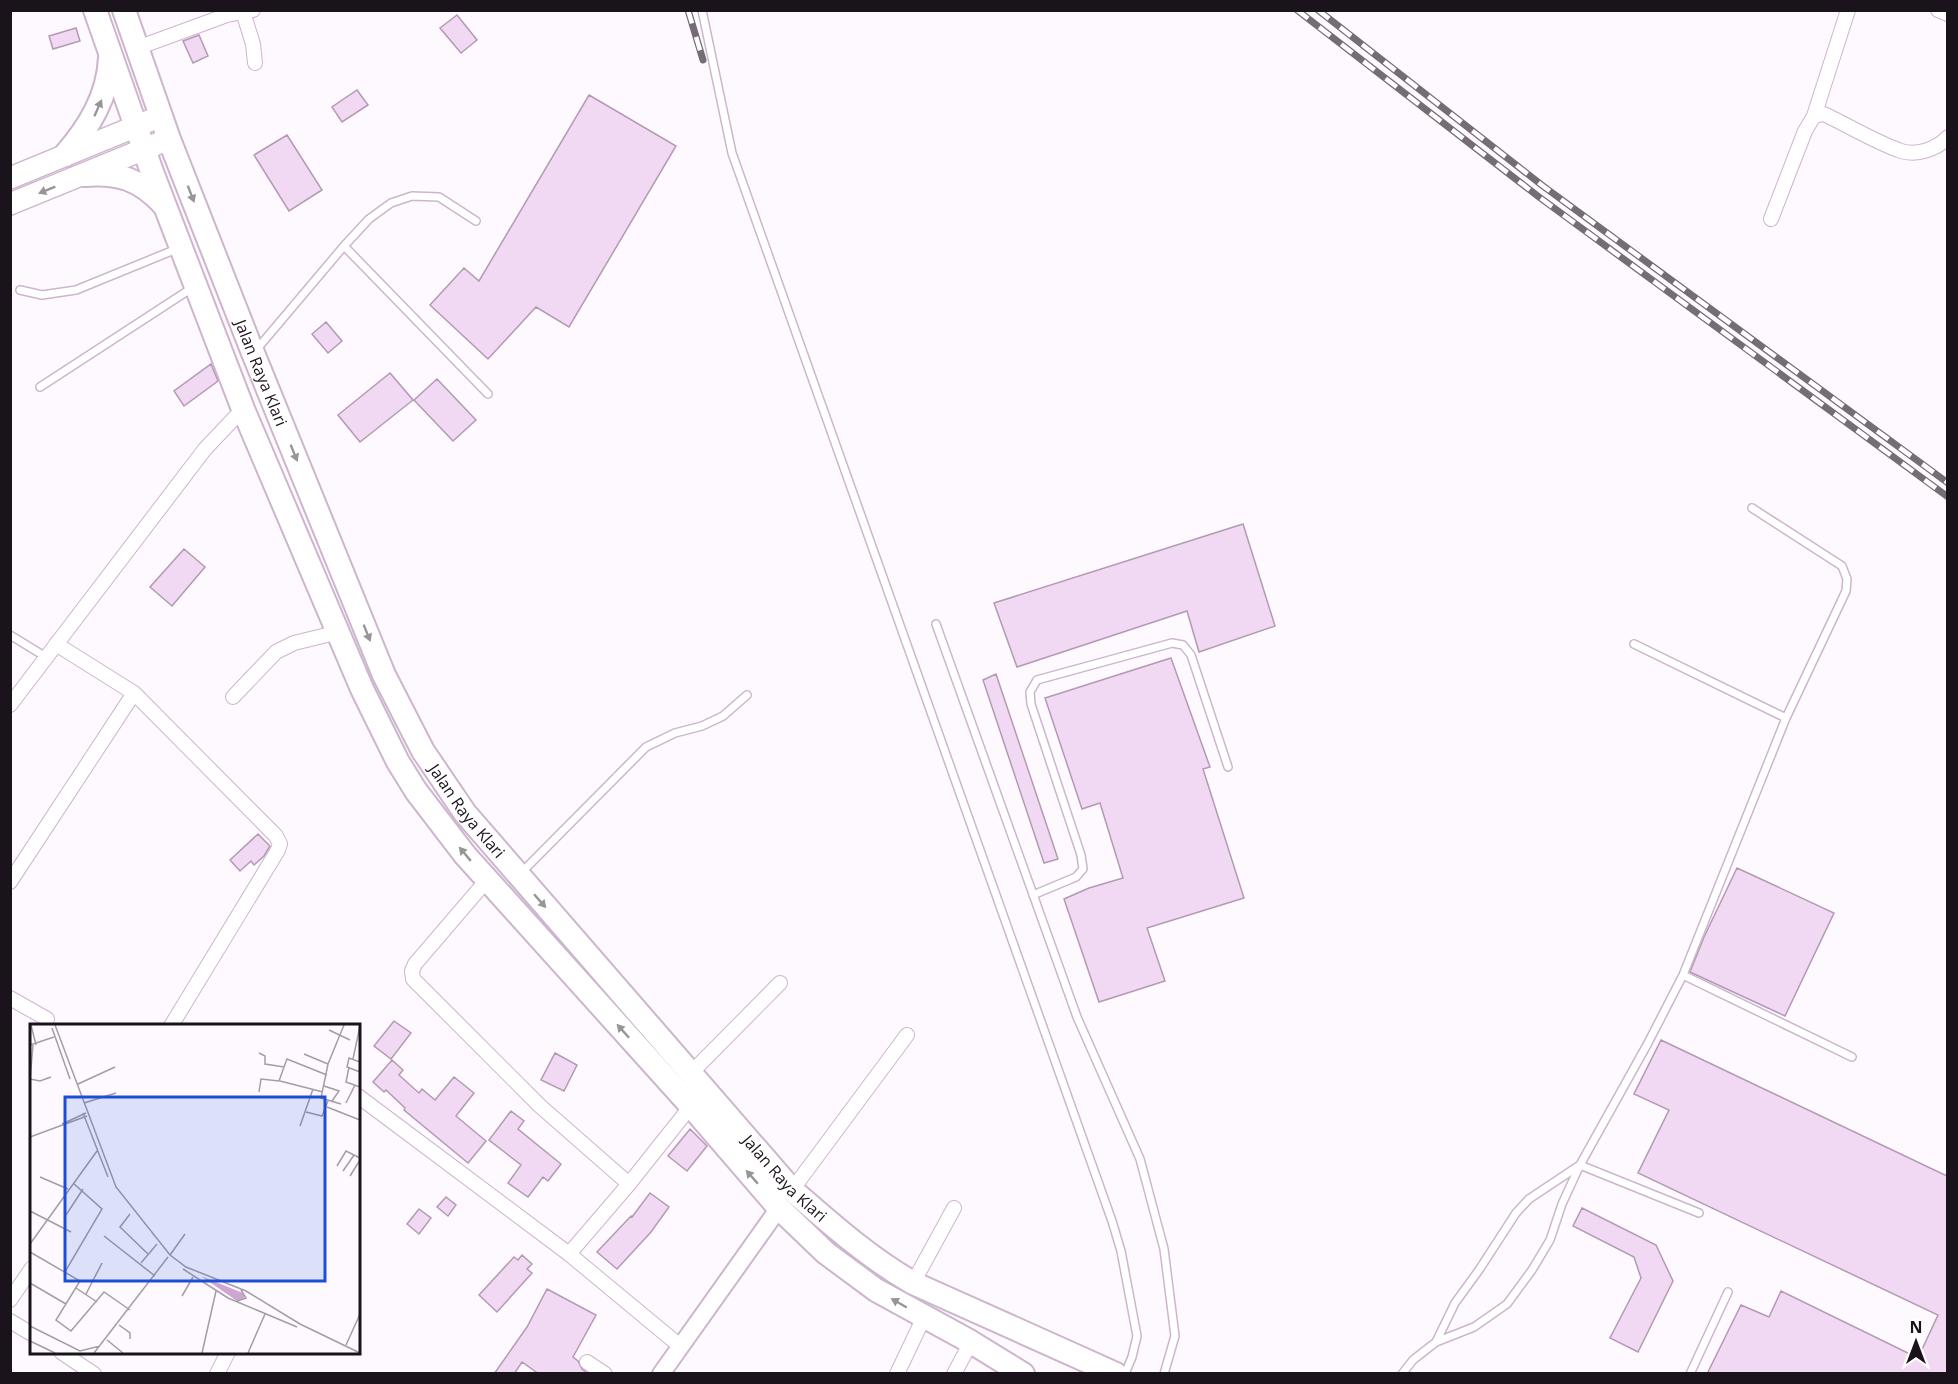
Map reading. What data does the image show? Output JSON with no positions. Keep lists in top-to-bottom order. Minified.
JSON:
{"streets":{"highway":["Jalan Raya Klari"]},"north":"top"}
